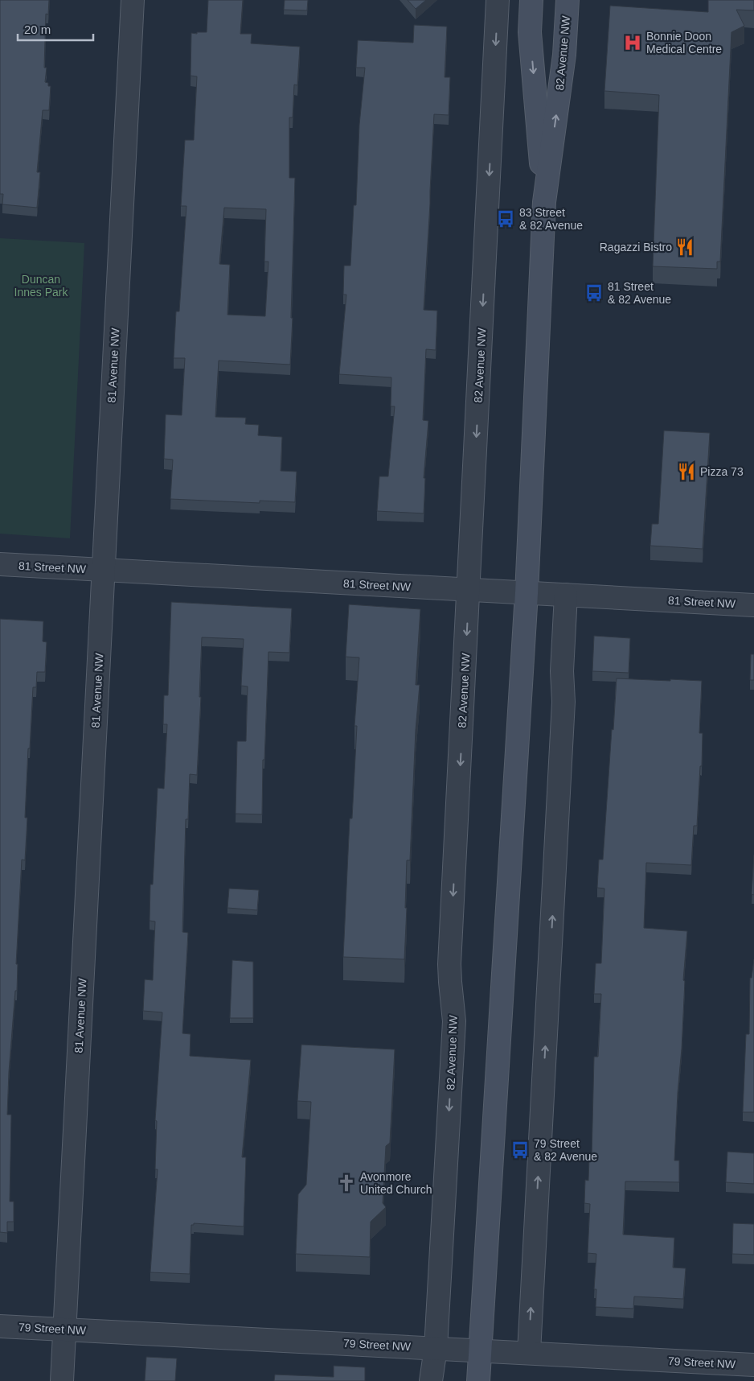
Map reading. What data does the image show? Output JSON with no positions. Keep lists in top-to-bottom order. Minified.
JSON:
{"streets":{"main road":["82 Avenue NW"],"street":["81 Avenue NW","81 Street NW","79 Street NW"]},"crossings":[["82 Avenue NW","81 Street NW"],["82 Avenue NW","79 Street NW"],["81 Avenue NW","81 Street NW"],["81 Avenue NW","79 Street NW"]],"parks":["Duncan Innes Park"],"places":{"hospital":["Bonnie Doon Medical Centre"],"bus stop":["83 Street & 82 Avenue","81 Street & 82 Avenue","79 Street & 82 Avenue"],"restaurant":["Ragazzi Bistro","Pizza 73"],"church":["Avonmore United Church"]},"scale_bar":"20 m"}
